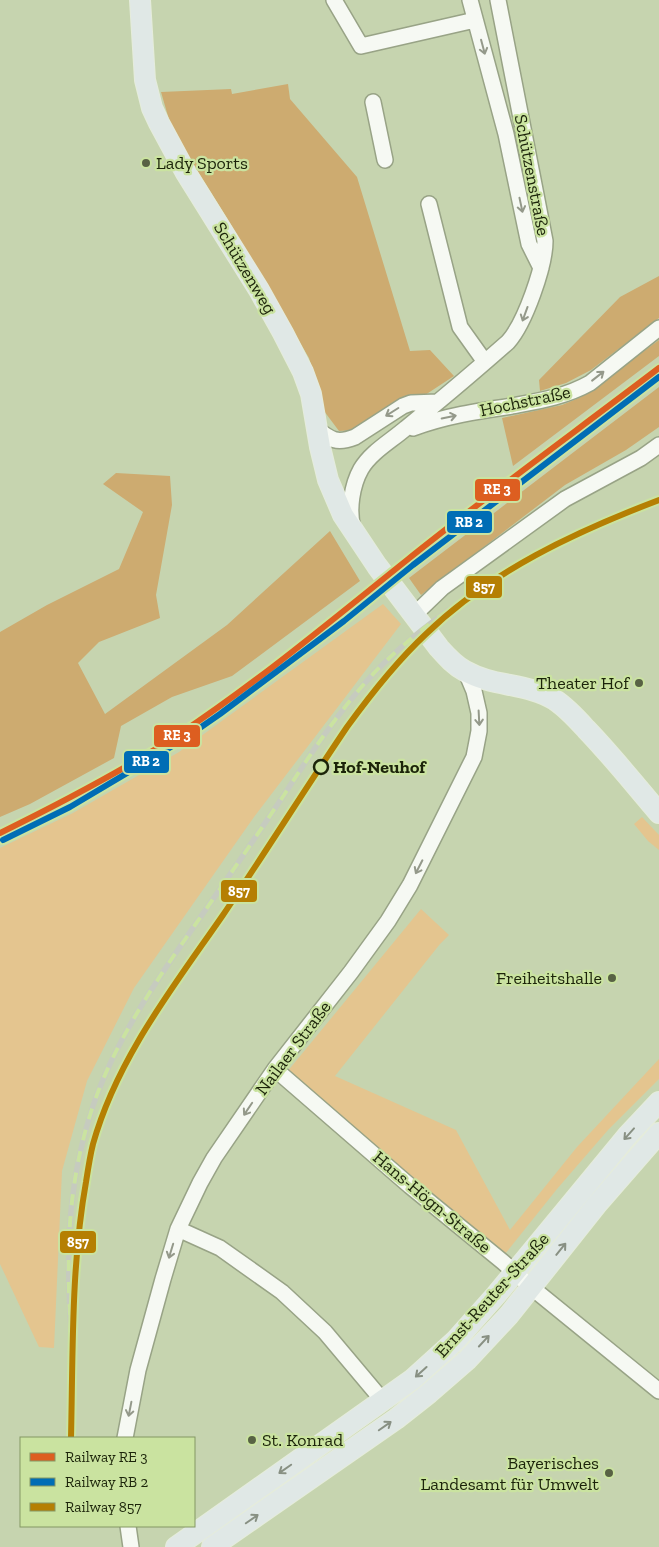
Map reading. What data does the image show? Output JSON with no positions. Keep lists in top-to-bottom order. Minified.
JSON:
{"streets":{"main road":["Schützenstraße","Schützenweg","Ernst-Reuter-Straße"],"street":["Hochstraße","Nailaer Straße","Hans-Högn-Straße"]},"crossings":[["Schützenstraße","Schützenweg"],["Schützenstraße","Hochstraße"],["Schützenstraße","Nailaer Straße"],["Nailaer Straße","Hans-Högn-Straße"],["Hans-Högn-Straße","Ernst-Reuter-Straße"]],"one_way":["Nailaer Straße"],"places":["Lady Sports","Theater Hof","Hof-Neuhof","Freiheitshalle","St. Konrad","Bayerisches Landesamt für Umwelt"],"lines":["rail line 857"],"legend":["Railway RE 3","Railway RB 2","Railway 857"]}
